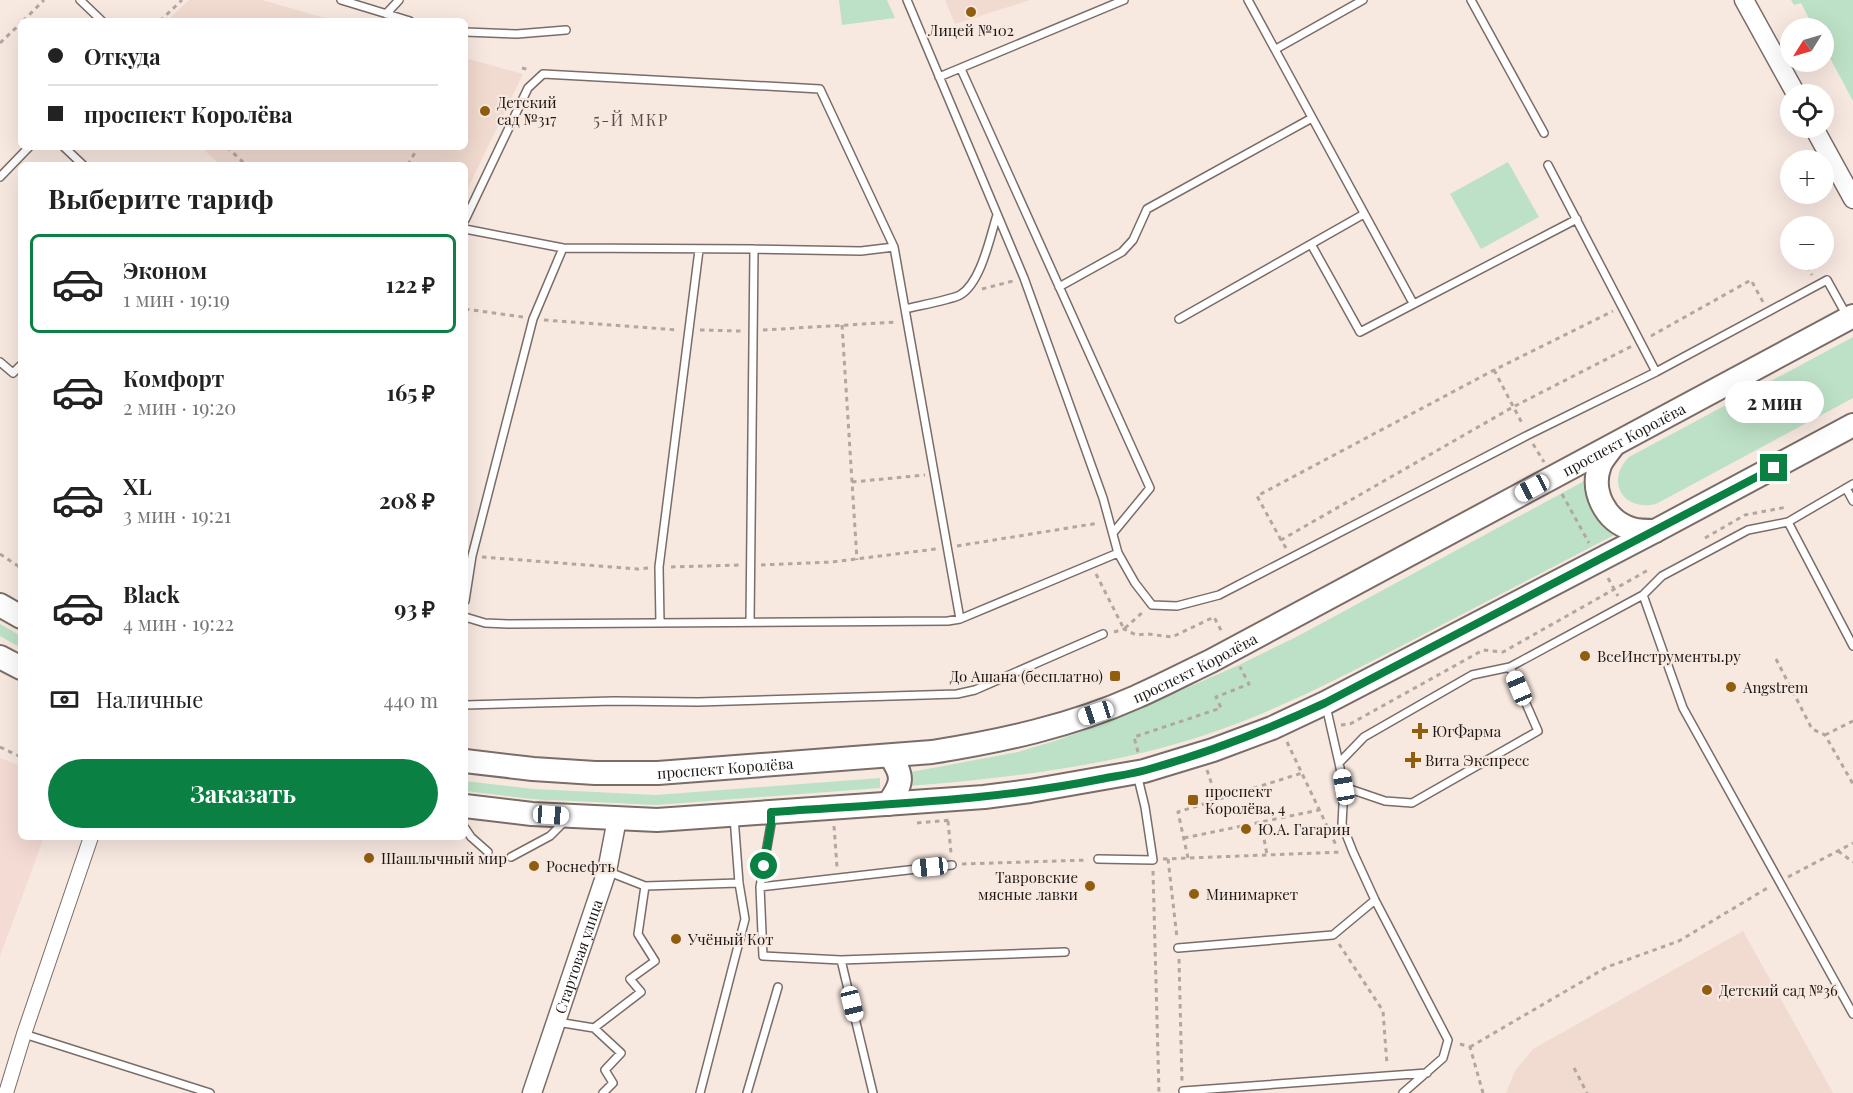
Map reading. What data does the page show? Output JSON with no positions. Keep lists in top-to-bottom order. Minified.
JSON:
{"streets":{"main road":["проспект Королёва"],"street":["Стартовая улица"]},"districts":["5-Й МКР"],"places":{"other":["Лицей №102","Детский сад №317","ВсеИнструменты.ру","Angstrem","Ю.А. Гагарин","Шашлычный мир","Роснефть","Тавровские мясные лавки","Минимаркет","Учёный Кот","Детский сад №36"],"transit":["До Ашана (бесплатно)","проспект Королёва, 4"],"health":["ЮгФарма","Вита Экспресс"]},"north":"bottom left","page":{"map_buttons":["+","−"],"banner":["Откуда","проспект Королёва"],"heading":"Выберите тариф","list":[{"name":"Эконом","note":"1 мин · 19:19","value":"122 ₽"},{"name":"Комфорт","note":"2 мин · 19:20","value":"165 ₽"},{"name":"XL","note":"3 мин · 19:21","value":"208 ₽"},{"name":"Black","note":"4 мин · 19:22","value":"93 ₽"}],"bubble":"2 мин","pay":["Наличные","440 m"],"buttons":"Заказать"}}
